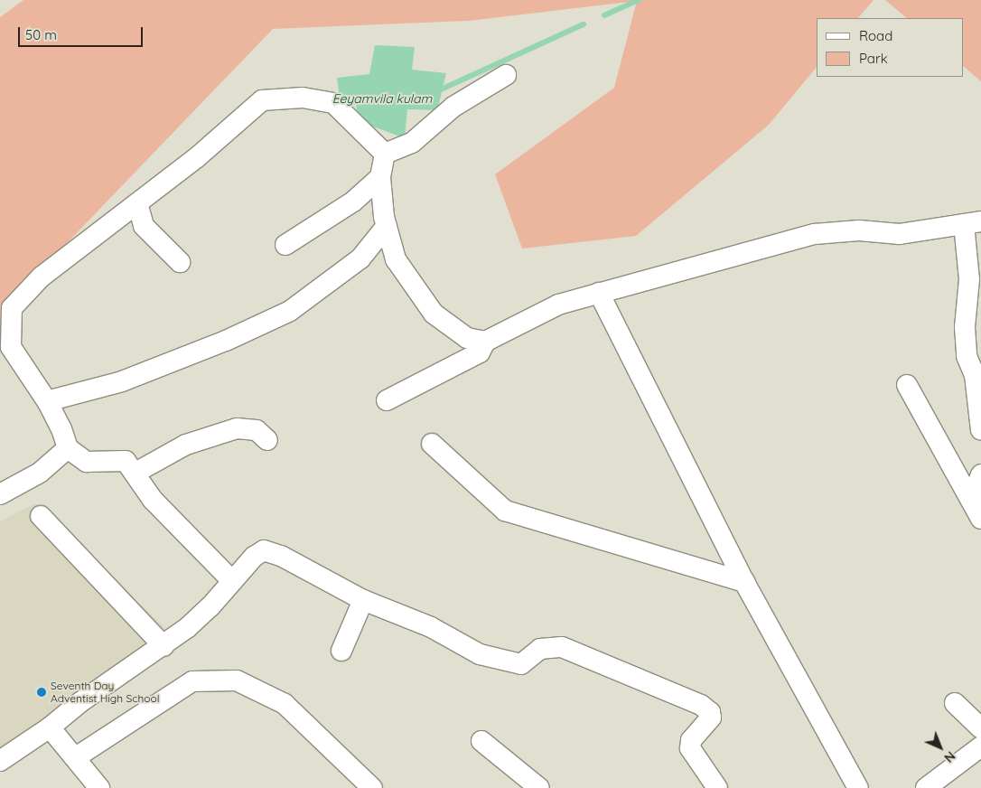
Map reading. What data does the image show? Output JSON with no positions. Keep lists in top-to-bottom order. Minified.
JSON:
{"water":["Eeyamvila kulam"],"places":["Seventh Day Adventist High School"],"legend":["Road","Park"],"scale_bar":"50 m","north":"bottom right"}
